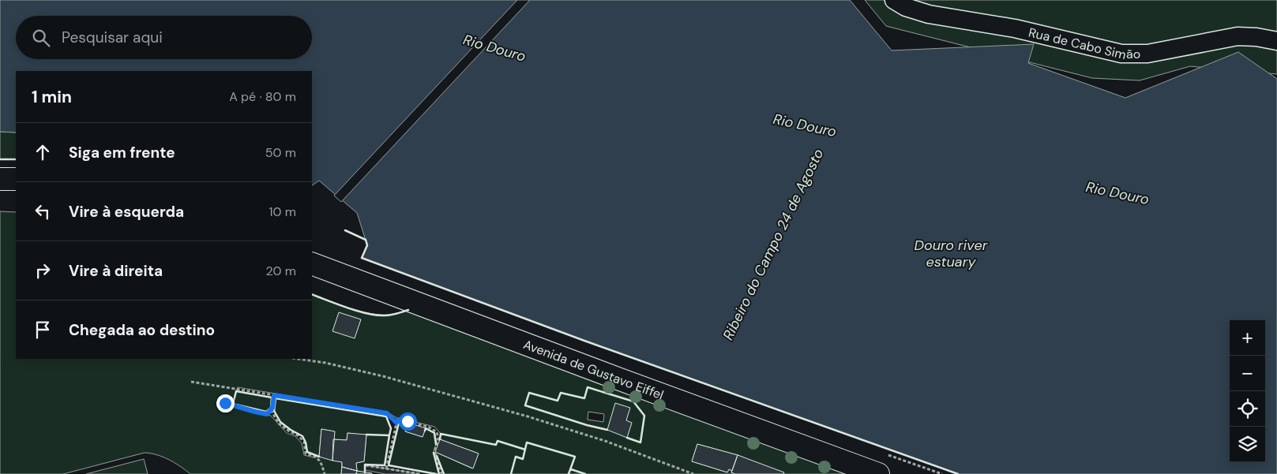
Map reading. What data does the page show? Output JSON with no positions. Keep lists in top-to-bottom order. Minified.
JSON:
{"streets":{"main road":["Avenida de Gustavo Eiffel"],"street":["Rua de Cabo Simão"]},"water":["Rio Douro","Ribeiro do Campo 24 de Agosto","Douro river estuary"],"page":{"search":"Pesquisar aqui","heading":["1 min","A pé · 80 m"],"list":[["Siga em frente","50 m"],["Vire à esquerda","10 m"],["Vire à direita","20 m"],"Chegada ao destino"],"map_buttons":["+","−"]}}
